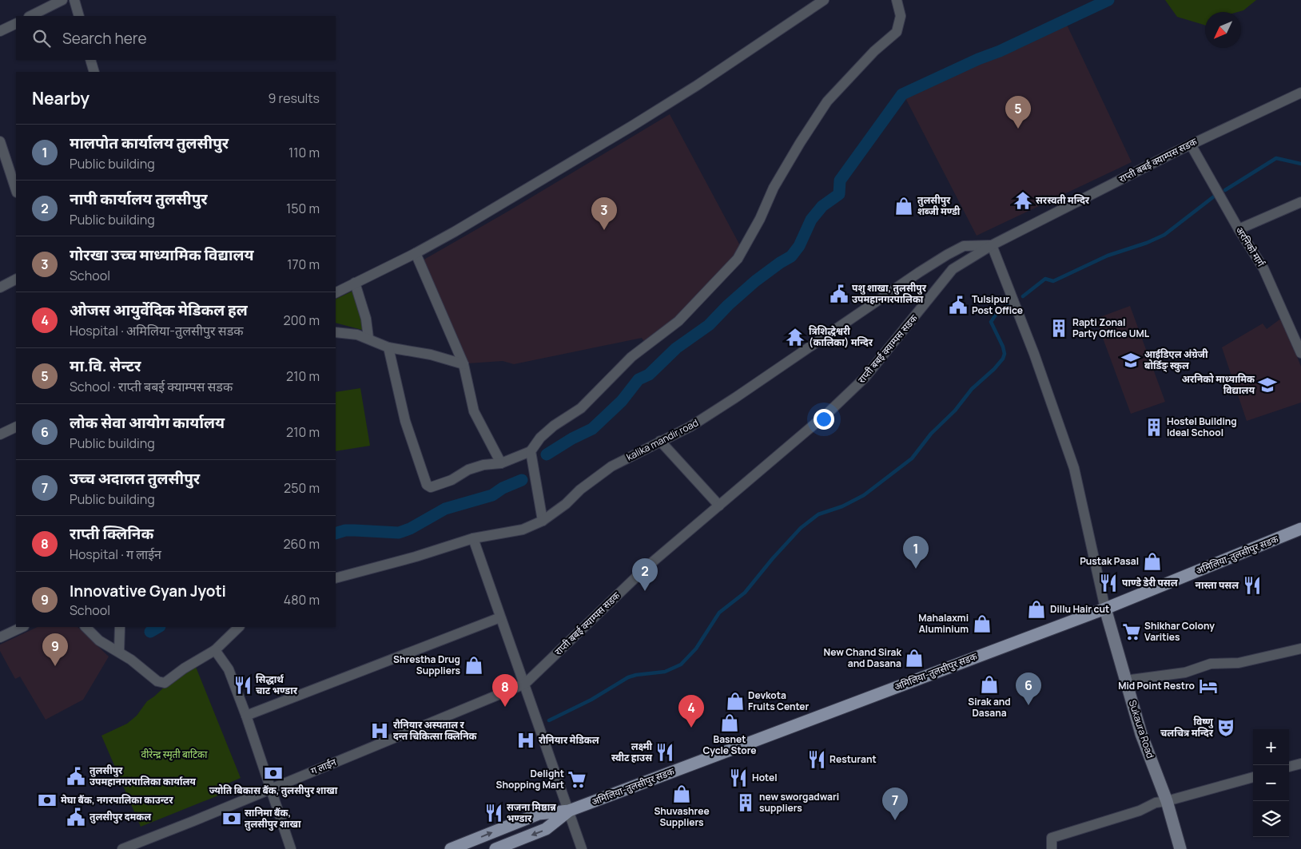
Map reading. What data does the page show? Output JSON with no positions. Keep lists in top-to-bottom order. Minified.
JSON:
{"streets":{"main road":["अमिलिया-तुलसीपुर सडक"],"street":["राप्ती बबई क्याम्पस सडक","अरनिको मार्ग","kalika mandir road","Sukaura Road","ग लाईन"]},"crossings":[["राप्ती बबई क्याम्पस सडक","अरनिको मार्ग"],["राप्ती बबई क्याम्पस सडक","kalika mandir road"],["राप्ती बबई क्याम्पस सडक","ग लाईन"],["अमिलिया-तुलसीपुर सडक","Sukaura Road"]],"parks":["वीरेन्द्र स्मृती बाटिका"],"places":{"temple":["सरस्वती मन्दिर","त्रिशिद्धेश्वरी (कालिका) मन्दिर"],"shop":["तुलसीपुर शब्जी मण्डी","Pustak Pasal","Dillu Hair cut","Mahalaxmi Aluminium","New Chand Sirak and Dasana","Shrestha Drug Suppliers","Sirak and Dasana","Devkota Fruits Center","Basnet Cycle Store","Shuvashree Suppliers"],"public building":["पशु शाखा, तुलसीपुर उपमहानगरपालिका","Tulsipur Post Office","तुलसीपुर उपमहानगरपालिका कार्यालय","तुलसीपुर दमकल"],"building":["Rapti Zonal Party Office UML","Hostel Building Ideal School","new sworgadwari suppliers"],"school or university":["आईडिएल अंग्रेजी बोर्डिङ् स्कुल","अरनिको माध्यामिक विद्यालय"],"restaurant":["पाण्डे डेरी पसल","नास्ता पसल","सिद्धार्थ चाट भण्डार","लक्ष्मी स्वीट हाउस","Resturant","Hotel","सजना मिष्ठान्न भण्डार"],"supermarket":["Shikhar Colony Varities","Delight Shopping Mart"],"hotel":["Mid Point Restro"],"theatre":["विष्णु चलचित्र मन्दिर"],"hospital":["रौनियार अस्पताल र दन्त चिकित्सा क्लिनिक","रौनियार मेडिकल"],"bank":["ज्योति बिकास बैंक, तुलसीपुर शाखा","मेघा बैंक, नगरपालिका काउन्टर","सानिमा बैंक, तुलसीपुर शाखा"]},"north":"bottom left","page":{"search":"Search here","heading":["Nearby","9 results"],"pins":["5","3","1","2","9","6","8","4","7"],"list":[{"mark":"1","name":"मालपोत कार्यालय तुलसीपुर","note":"Public building","value":"110 m"},{"mark":"2","name":"नापी कार्यालय तुलसीपुर","note":"Public building","value":"150 m"},{"mark":"3","name":"गोरखा उच्च माध्यामिक विद्यालय","note":"School","value":"170 m"},{"mark":"4","name":"ओजस आयुर्वेदिक मेडिकल हल","note":"Hospital · अमिलिया-तुलसीपुर सडक","value":"200 m"},{"mark":"5","name":"मा.वि. सेन्टर","note":"School · राप्ती बबई क्याम्पस सडक","value":"210 m"},{"mark":"6","name":"लोक सेवा आयोग कार्यालय","note":"Public building","value":"210 m"},{"mark":"7","name":"उच्च अदालत तुलसीपुर","note":"Public building","value":"250 m"},{"mark":"8","name":"राप्ती क्लिनिक","note":"Hospital · ग लाईन","value":"260 m"},{"mark":"9","name":"Innovative Gyan Jyoti","note":"School","value":"480 m"}],"map_buttons":["+","−"]}}
